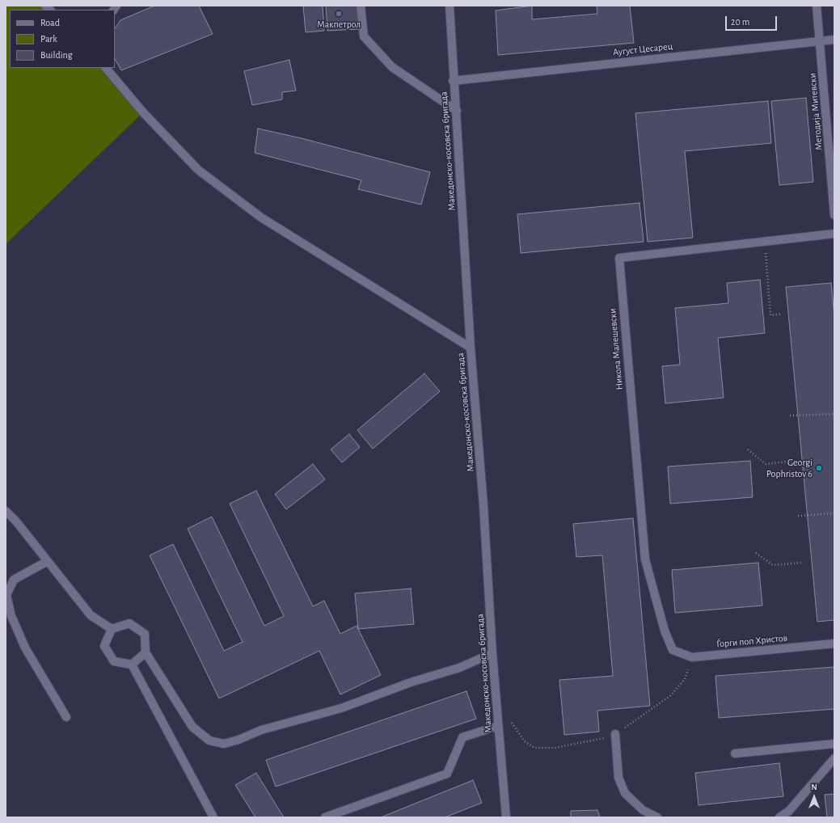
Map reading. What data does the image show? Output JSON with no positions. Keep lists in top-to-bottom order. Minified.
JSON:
{"streets":{"street":["Аугуст Цесарец","Методија Митевски","Македонско-косовска бригада","Никола Малешевски","Ѓорги поп Христов"]},"crossings":[["Аугуст Цесарец","Методија Митевски"],["Аугуст Цесарец","Македонско-косовска бригада"],["Никола Малешевски","Ѓорги поп Христов"]],"places":["Макпетрол","Georgi Pophristov 6"],"legend":["Road","Park","Building"],"scale_bar":"20 m","north":"top"}
